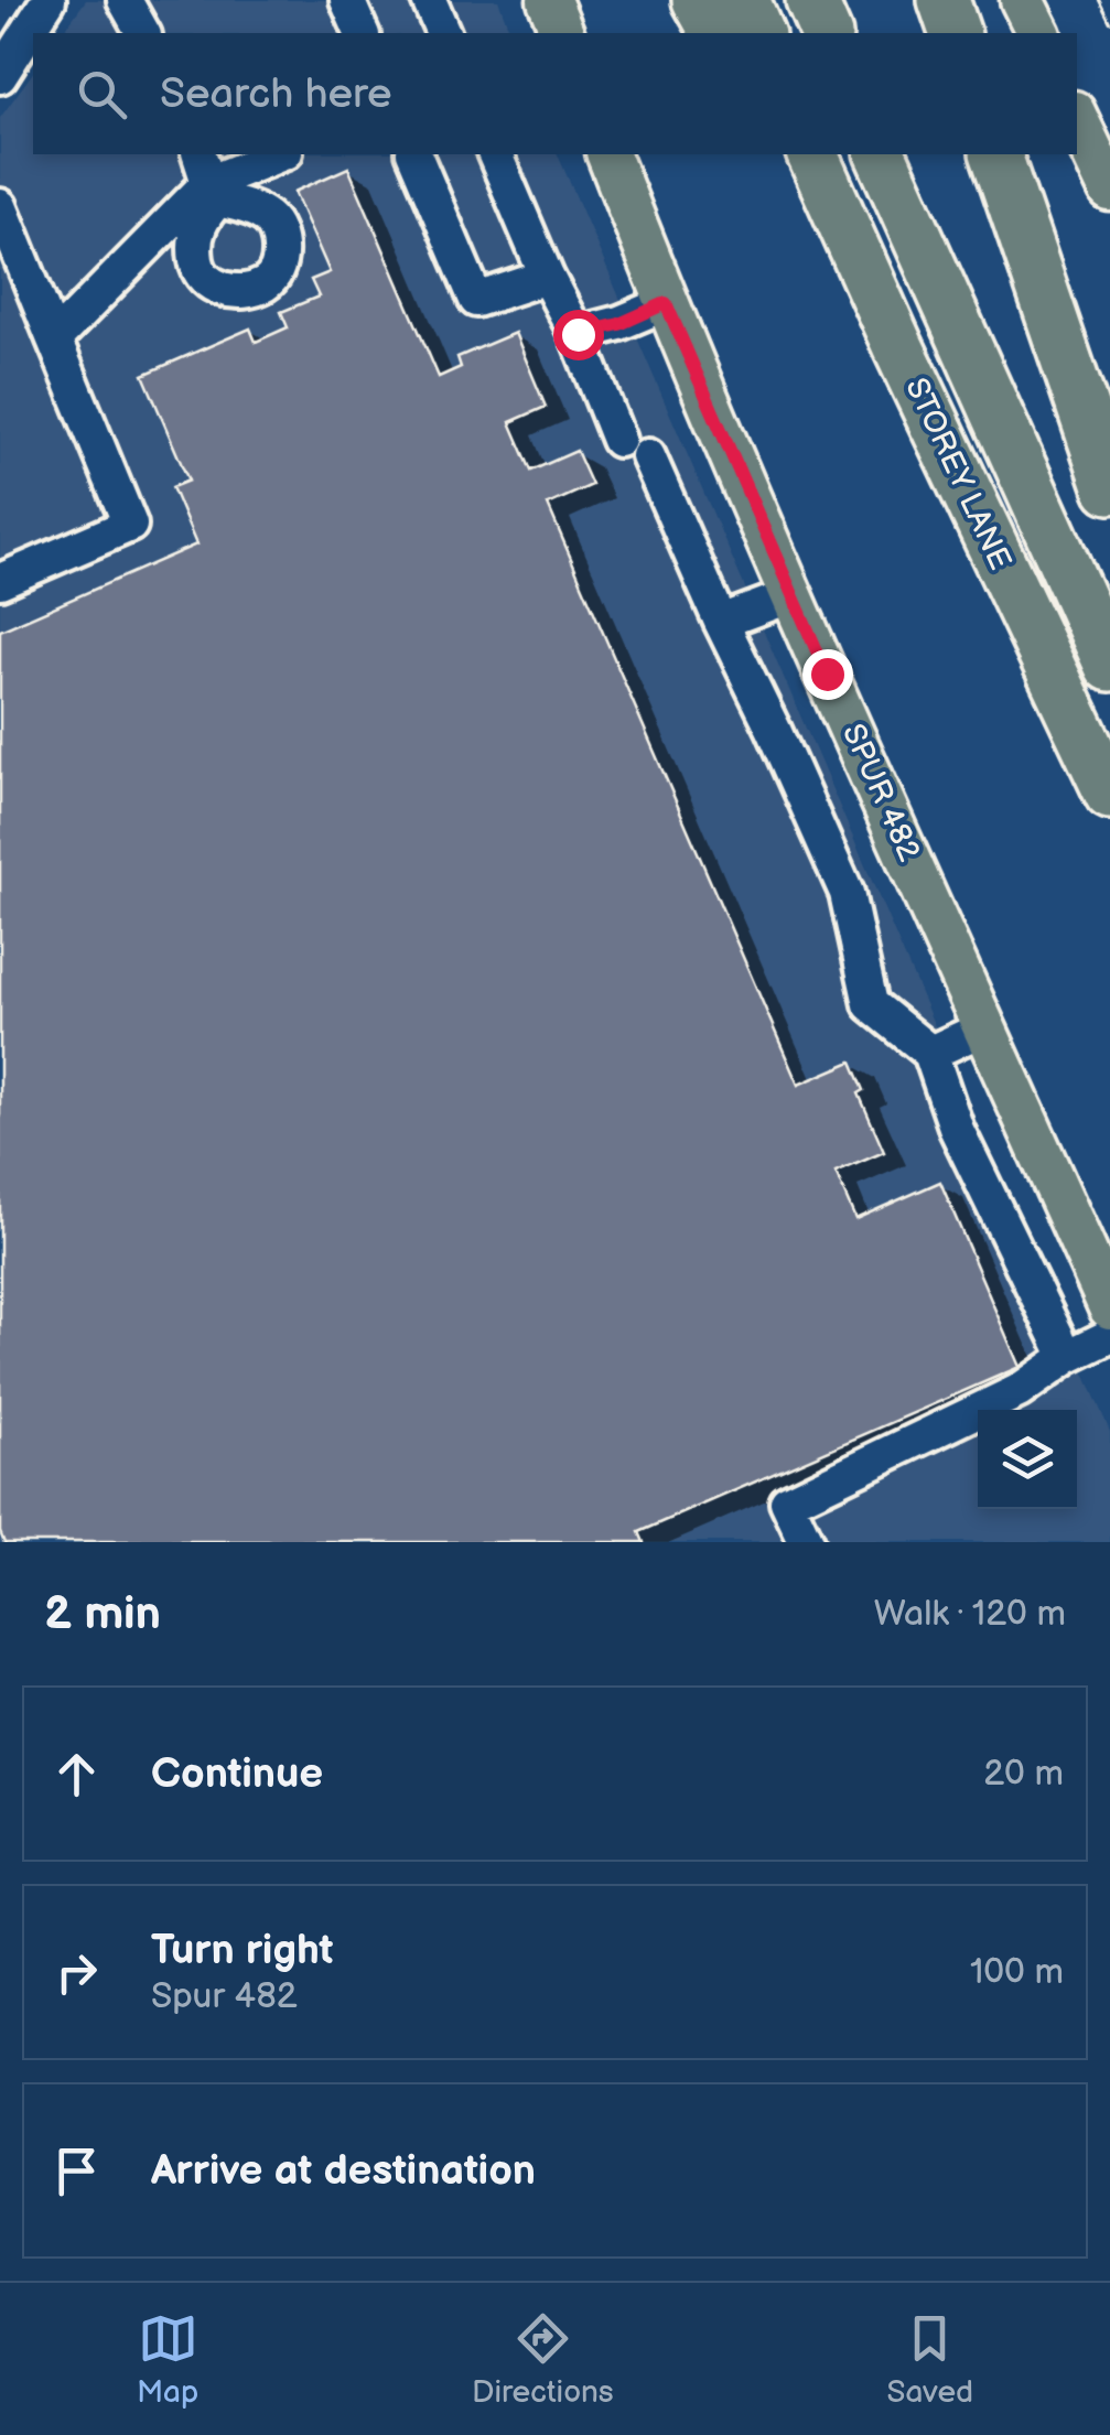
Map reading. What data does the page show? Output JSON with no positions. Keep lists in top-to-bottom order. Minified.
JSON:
{"streets":{"highway":["STOREY LANE"],"main road":["SPUR 482"]},"page":{"search":"Search here","heading":["2 min","Walk · 120 m"],"list":[["Continue","20 m"],["Turn right","Spur 482","100 m"],"Arrive at destination"],"nav":["Map","Directions","Saved"]}}
